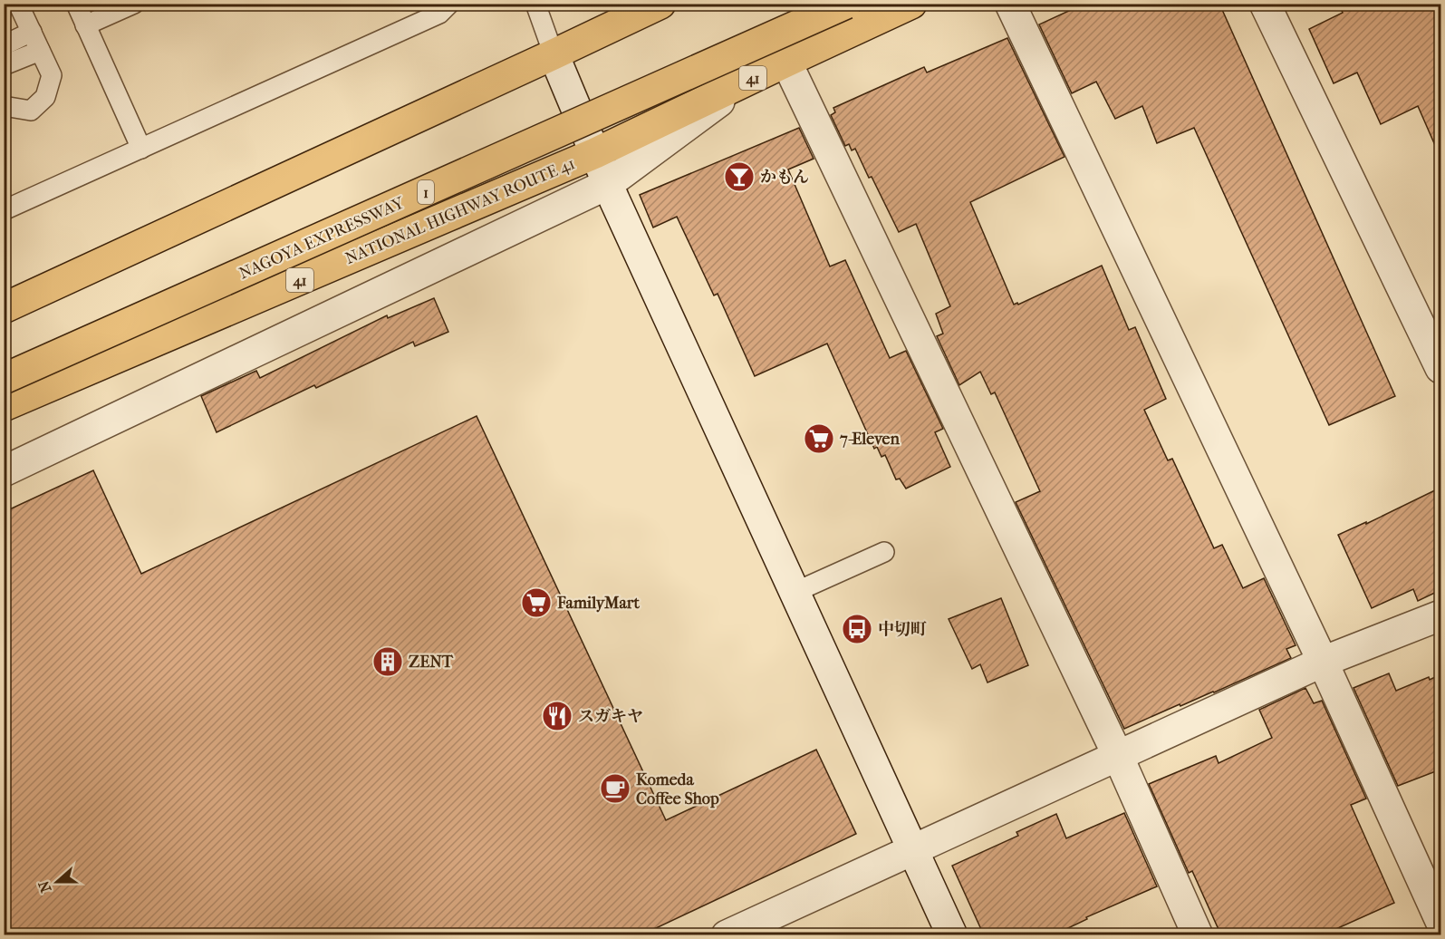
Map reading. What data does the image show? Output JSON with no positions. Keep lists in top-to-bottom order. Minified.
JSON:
{"streets":{"highway":["41","1","NATIONAL HIGHWAY ROUTE 41","NAGOYA EXPRESSWAY"]},"places":{"bar":["かもん"],"supermarket":["7-Eleven","FamilyMart"],"bus stop":["中切町"],"building":["ZENT"],"restaurant":["スガキヤ"],"cafe":["Komeda Coffee Shop"]},"north":"left"}
